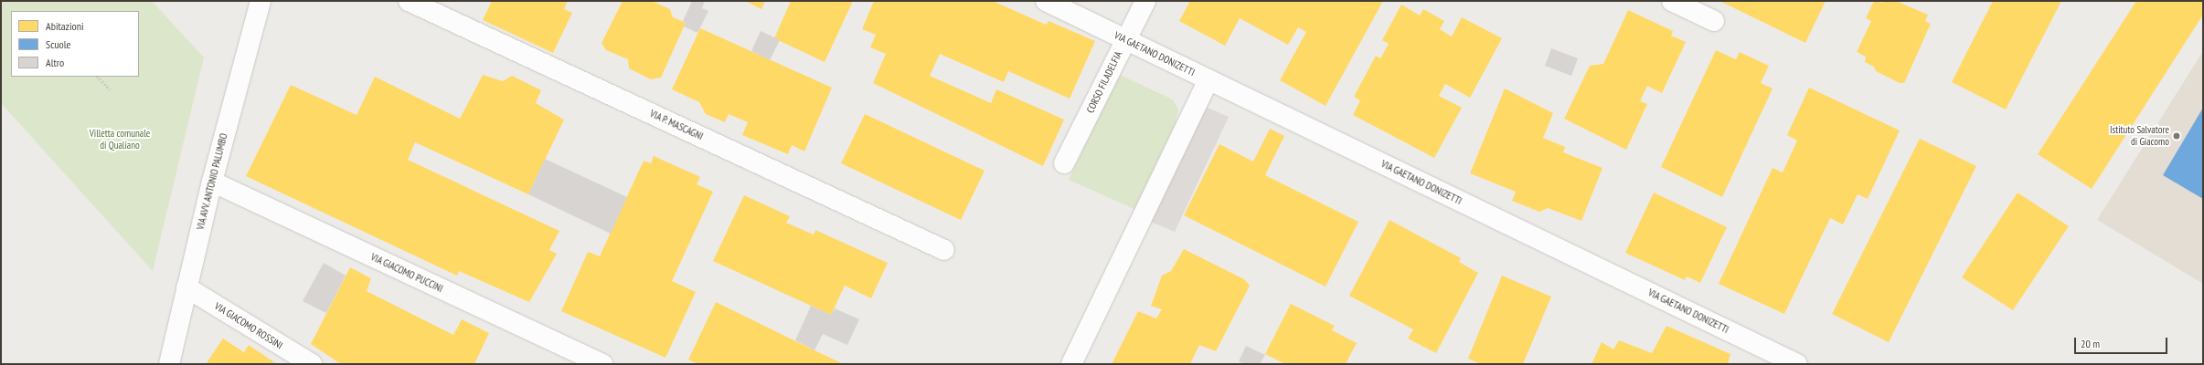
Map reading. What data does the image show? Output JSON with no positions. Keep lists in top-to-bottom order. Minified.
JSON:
{"streets":{"street":["VIA GAETANO DONIZETTI","CORSO FILADELFIA","VIA P. MASCAGNI","VIA AVV. ANTONIO PALUMBO","VIA GIACOMO PUCCINI","VIA GIACOMO ROSSINI"]},"crossings":[["VIA GAETANO DONIZETTI","CORSO FILADELFIA"],["VIA AVV. ANTONIO PALUMBO","VIA GIACOMO PUCCINI"],["VIA AVV. ANTONIO PALUMBO","VIA GIACOMO ROSSINI"]],"parks":["Villetta comunale di Qualiano"],"places":["Istituto Salvatore di Giacomo"],"legend":["Abitazioni","Scuole","Altro"],"scale_bar":"20 m"}
